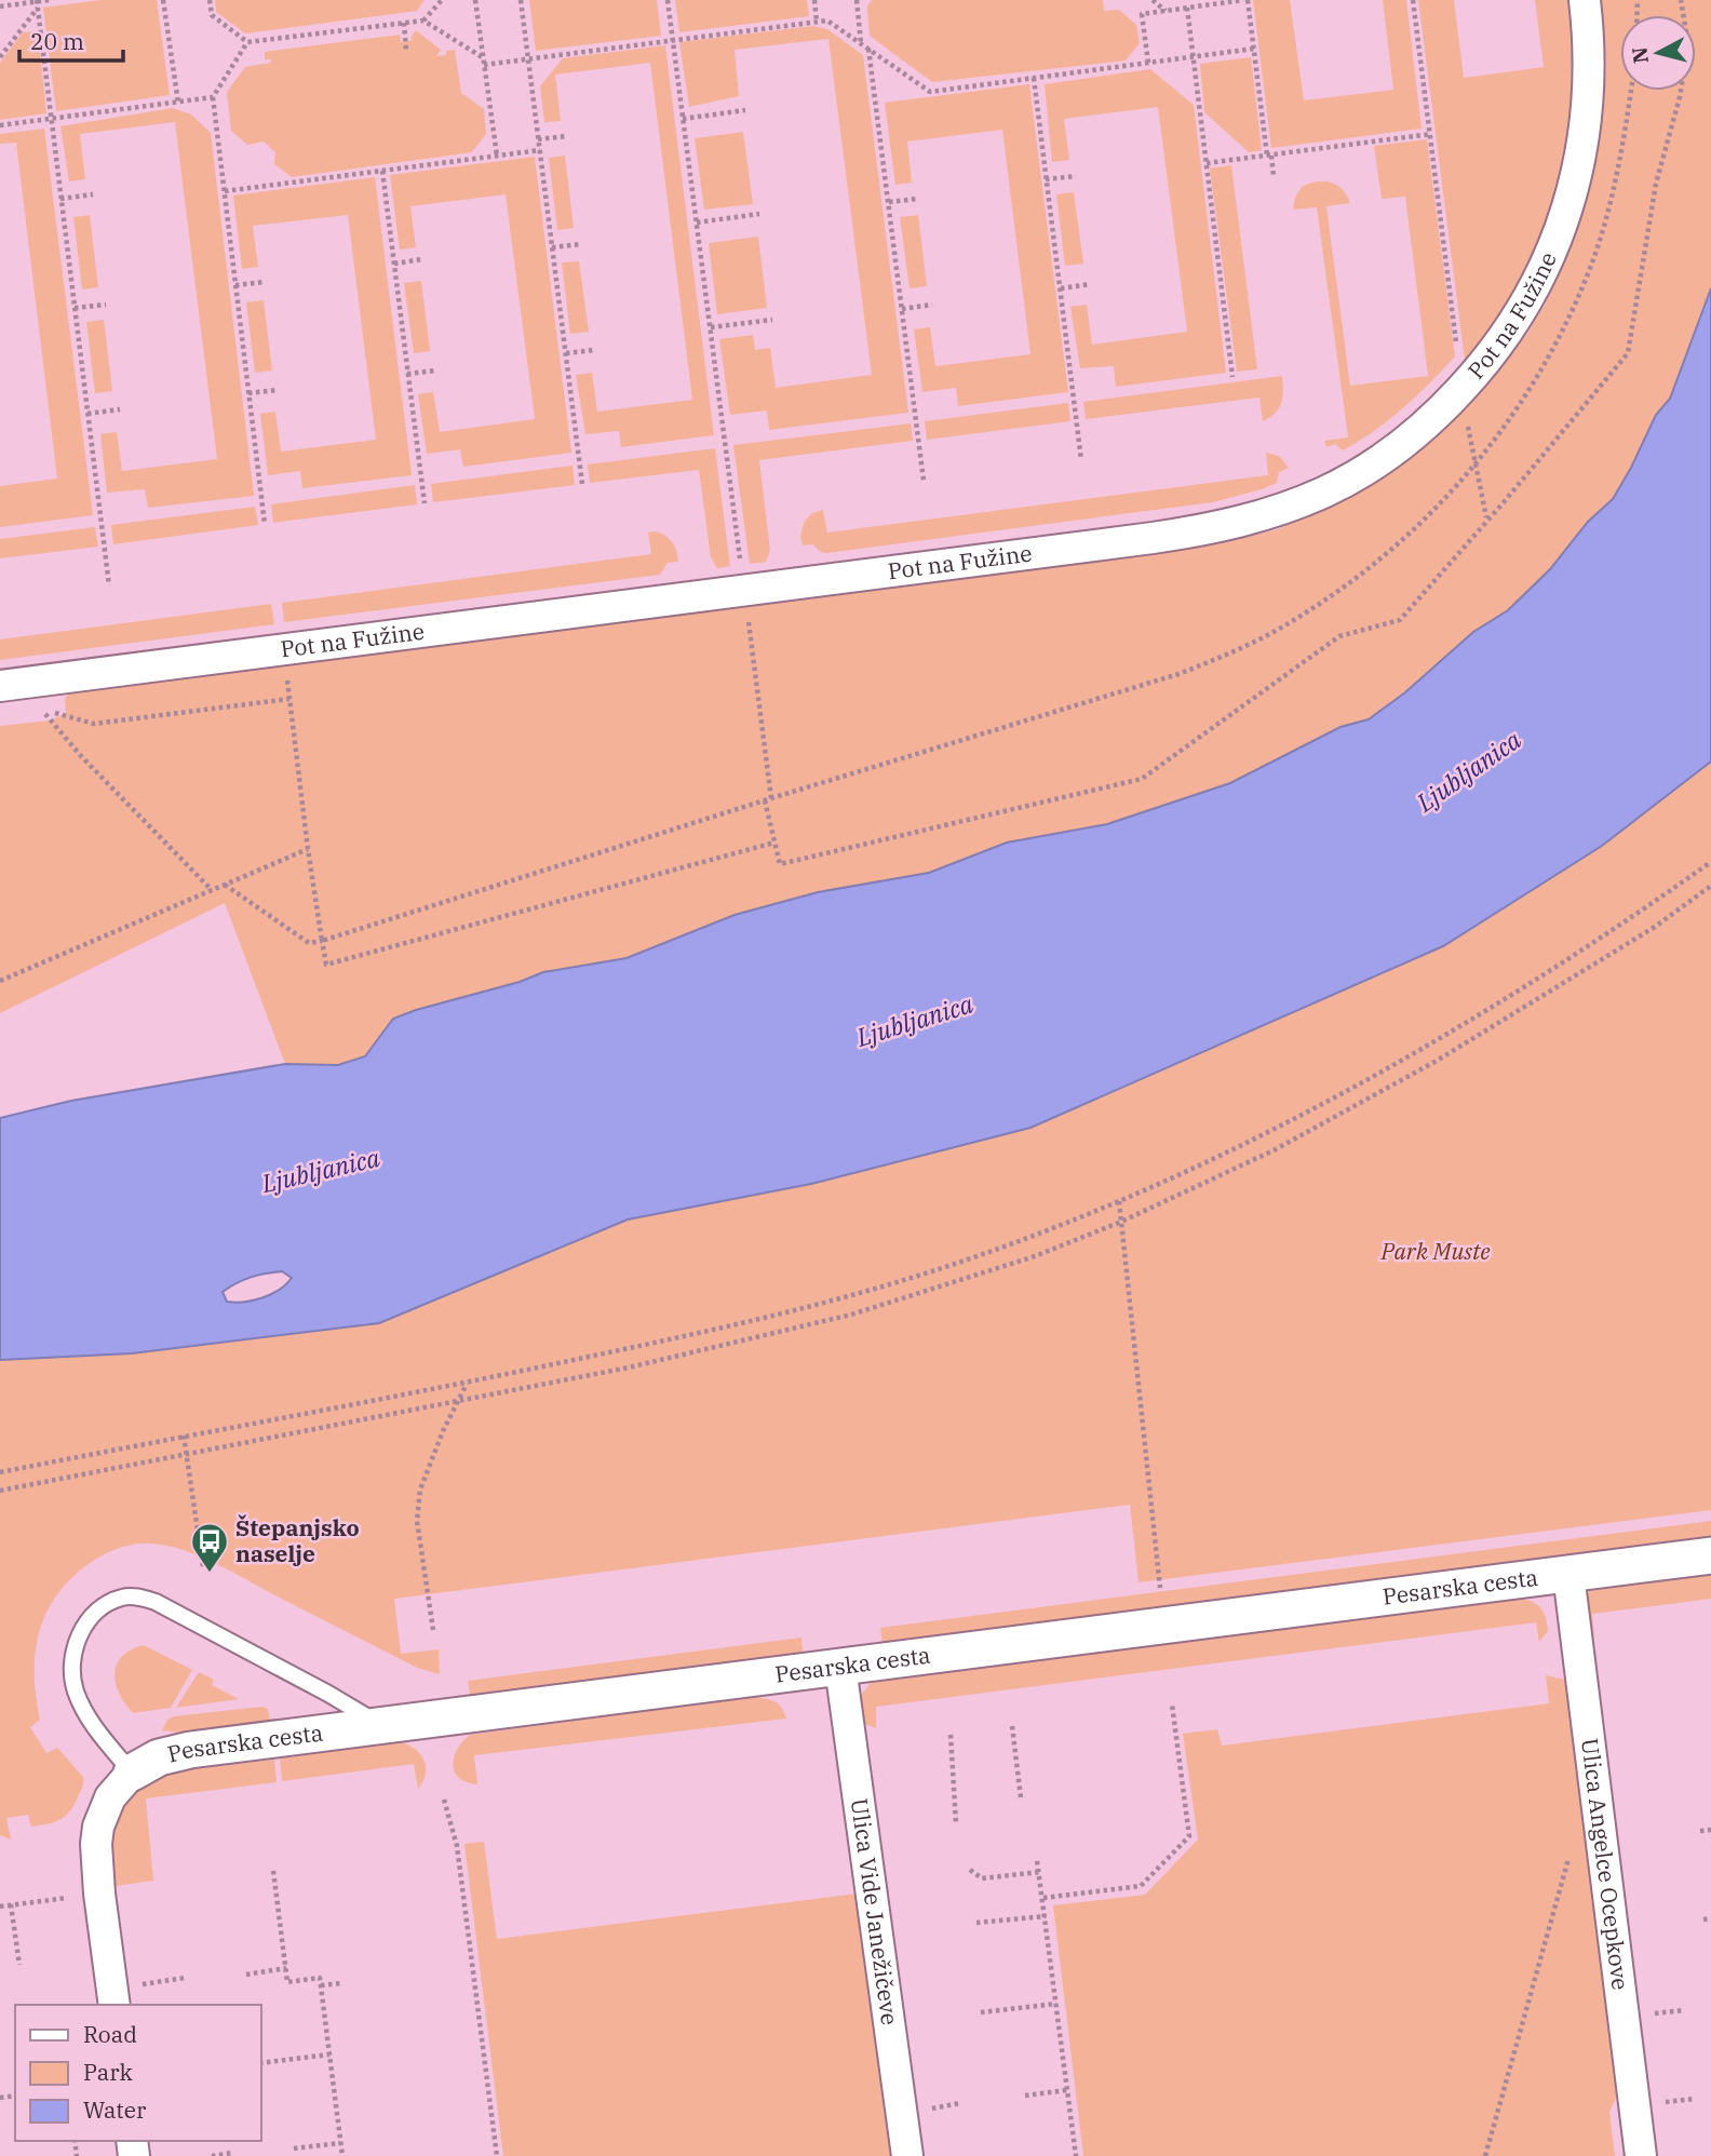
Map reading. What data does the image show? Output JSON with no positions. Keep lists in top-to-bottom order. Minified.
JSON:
{"streets":{"street":["Pot na Fužine","Pesarska cesta","Ulica Angelce Ocepkove","Ulica Vide Janežičeve"]},"crossings":[["Pesarska cesta","Ulica Angelce Ocepkove"],["Pesarska cesta","Ulica Vide Janežičeve"]],"water":["Ljubljanica"],"parks":["Park Muste"],"places":{"bus stop":["Štepanjsko naselje"]},"legend":["Road","Park","Water"],"scale_bar":"20 m","north":"left"}
